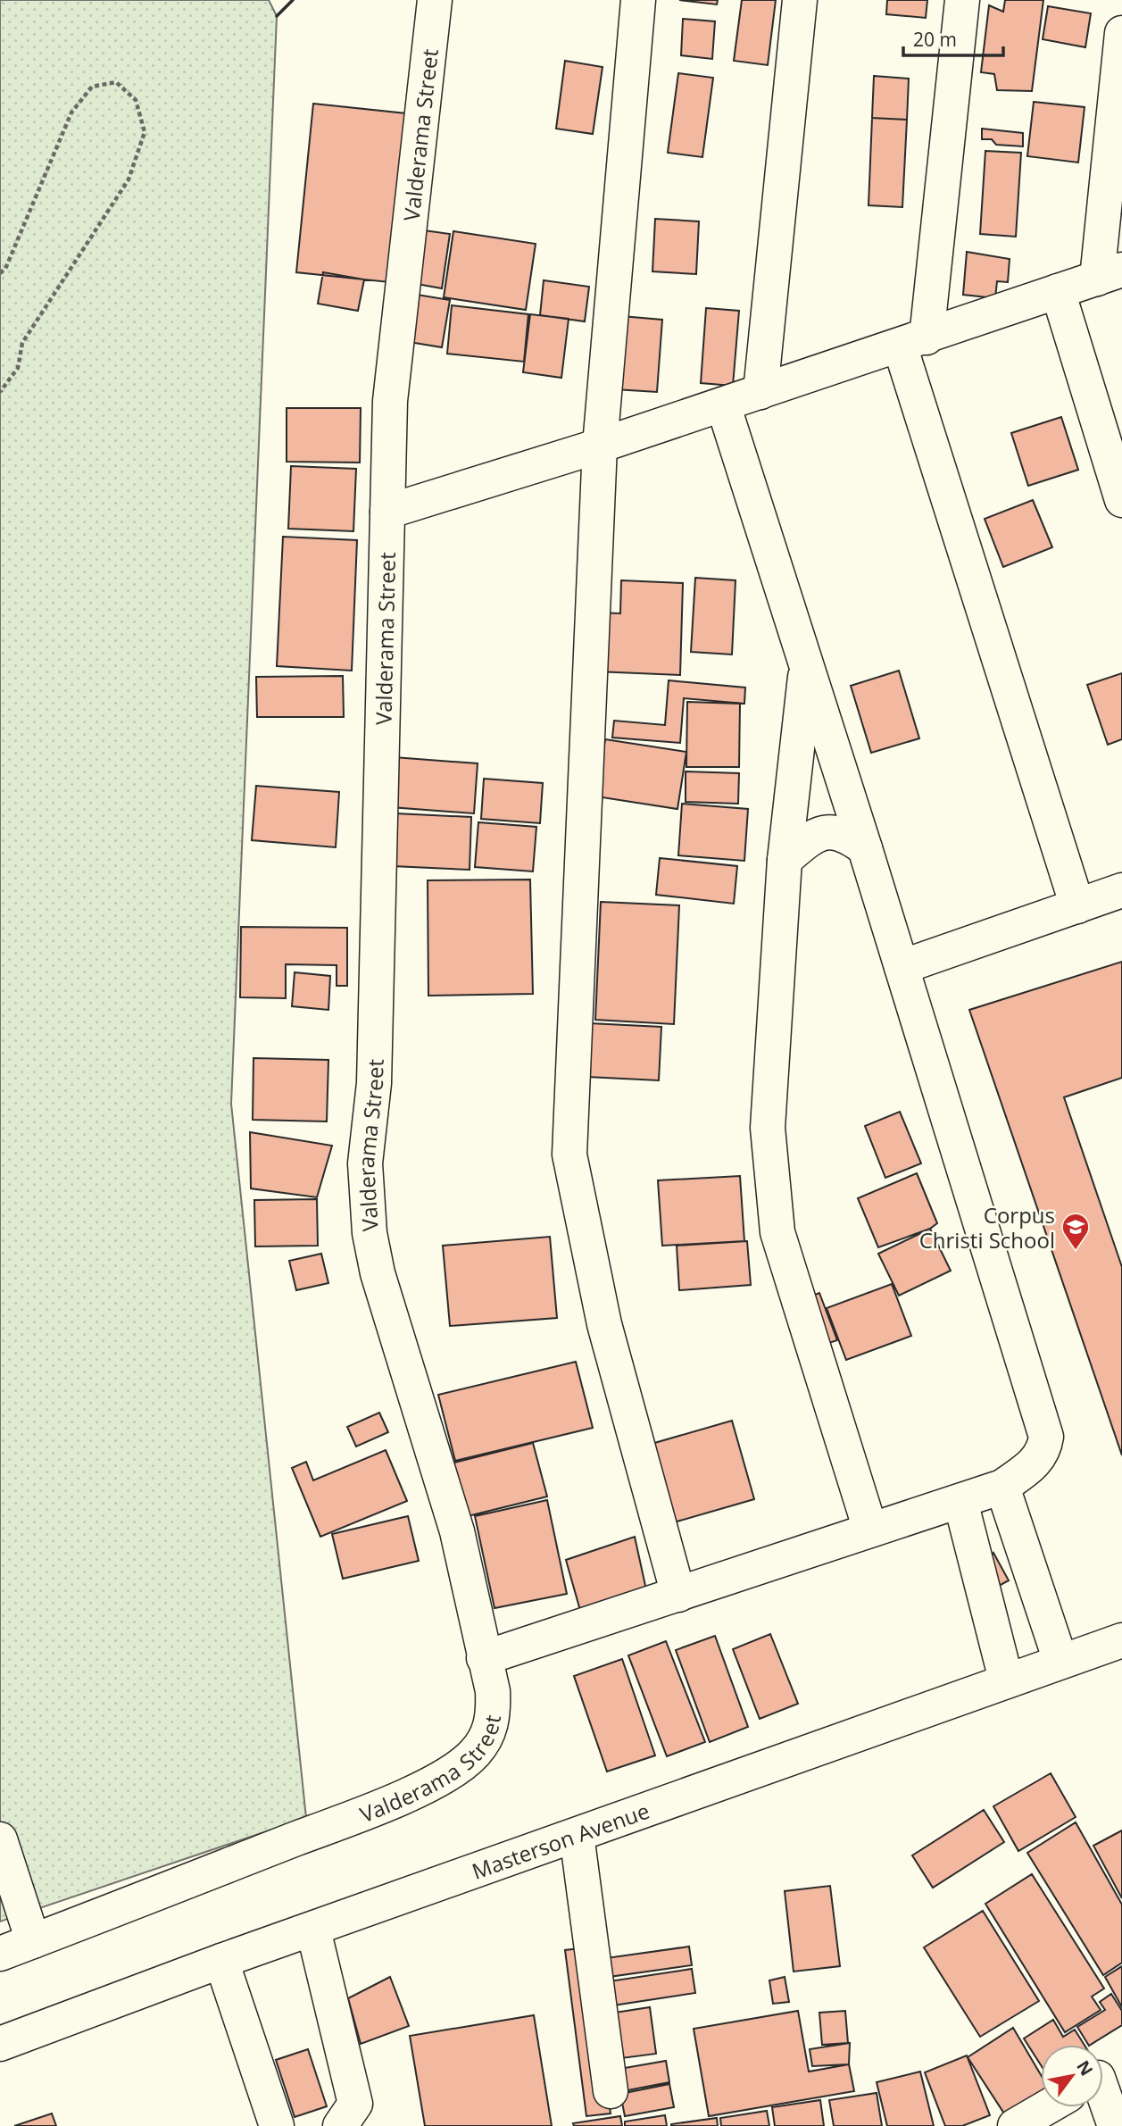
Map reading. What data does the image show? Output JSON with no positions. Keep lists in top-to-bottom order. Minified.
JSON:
{"streets":{"street":["Valderama Street","Masterson Avenue"]},"places":{"school or university":["Corpus Christi School"]},"scale_bar":"20 m","north":"top right"}
